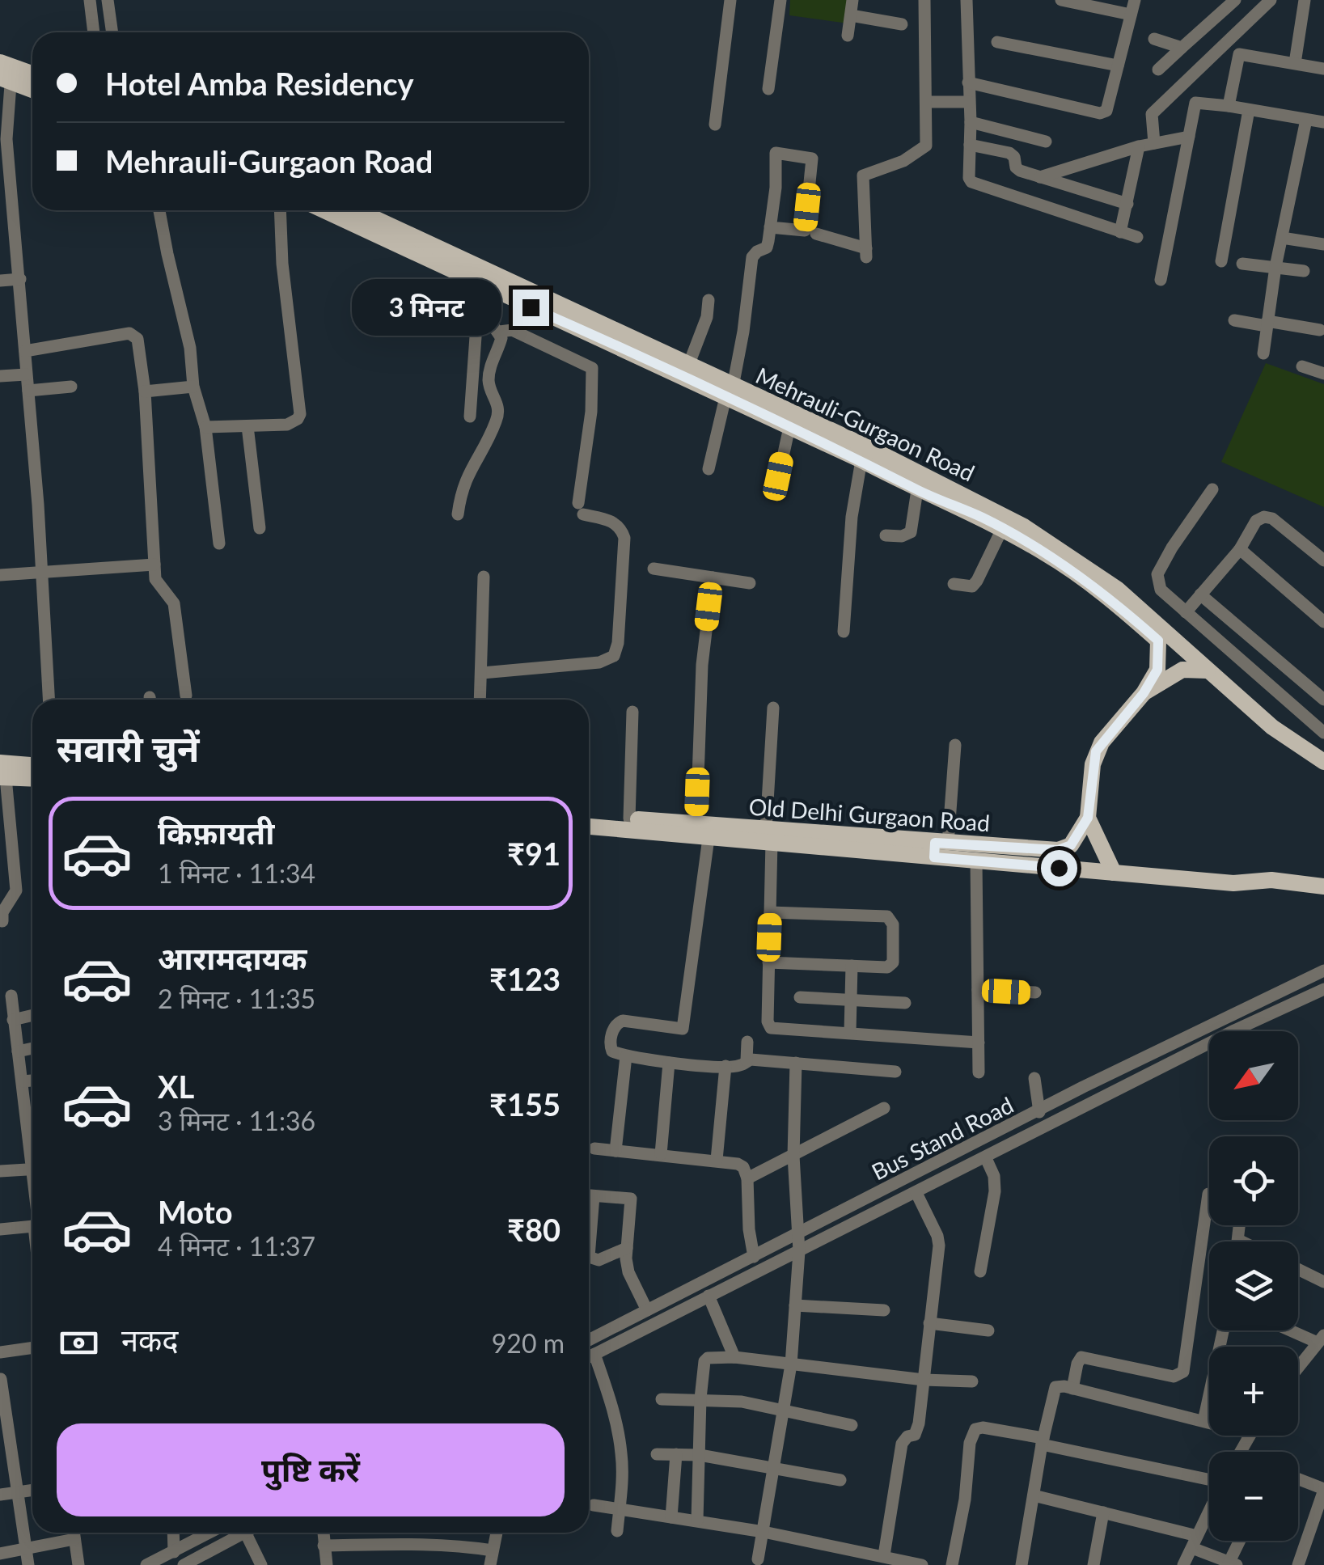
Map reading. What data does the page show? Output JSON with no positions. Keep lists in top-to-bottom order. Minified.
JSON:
{"streets":{"main road":["Mehrauli-Gurgaon Road","Old Delhi Gurgaon Road"],"street":["Bus Stand Road"]},"north":"bottom left","page":{"banner":["Hotel Amba Residency","Mehrauli-Gurgaon Road"],"bubble":"3 मिनट","heading":"सवारी चुनें","list":[{"name":"किफ़ायती","note":"1 मिनट · 11:34","value":"₹91"},{"name":"आरामदायक","note":"2 मिनट · 11:35","value":"₹123"},{"name":"XL","note":"3 मिनट · 11:36","value":"₹155"},{"name":"Moto","note":"4 मिनट · 11:37","value":"₹80"}],"map_buttons":["+","−"],"pay":["नकद","920 m"],"buttons":"पुष्टि करें"}}
